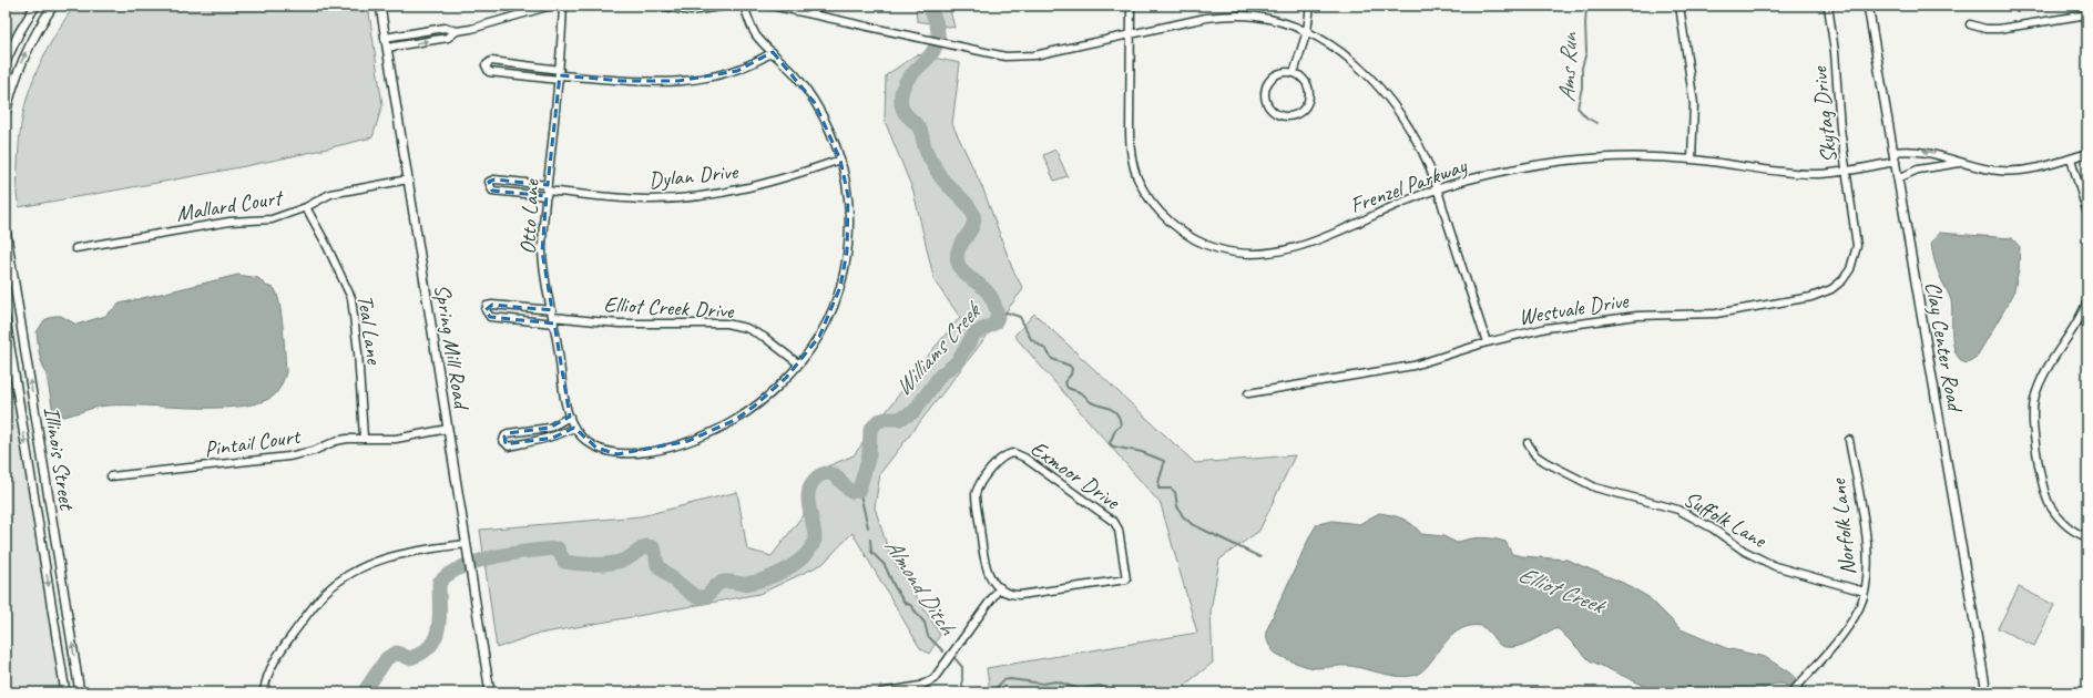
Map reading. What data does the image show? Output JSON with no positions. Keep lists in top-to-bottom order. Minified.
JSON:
{"streets":{"street":["Skytag Drive","Dylan Drive","Frenzel Parkway","Mallard Court","Otto Lane","Elliot Creek Drive","Westvale Drive","Teal Lane","Spring Mill Road","Clay Center Road","Pintail Court","Illinois Street","Exmoor Drive","Suffolk Lane","Norfolk Lane"]},"crossings":[["Skytag Drive","Frenzel Parkway"],["Skytag Drive","Westvale Drive"],["Dylan Drive","Otto Lane"],["Frenzel Parkway","Clay Center Road"],["Mallard Court","Teal Lane"],["Mallard Court","Spring Mill Road"],["Otto Lane","Elliot Creek Drive"],["Teal Lane","Pintail Court"],["Spring Mill Road","Pintail Court"],["Suffolk Lane","Norfolk Lane"]],"water":["Ams Run","Williams Creek","Almond Ditch","Elliot Creek"]}
